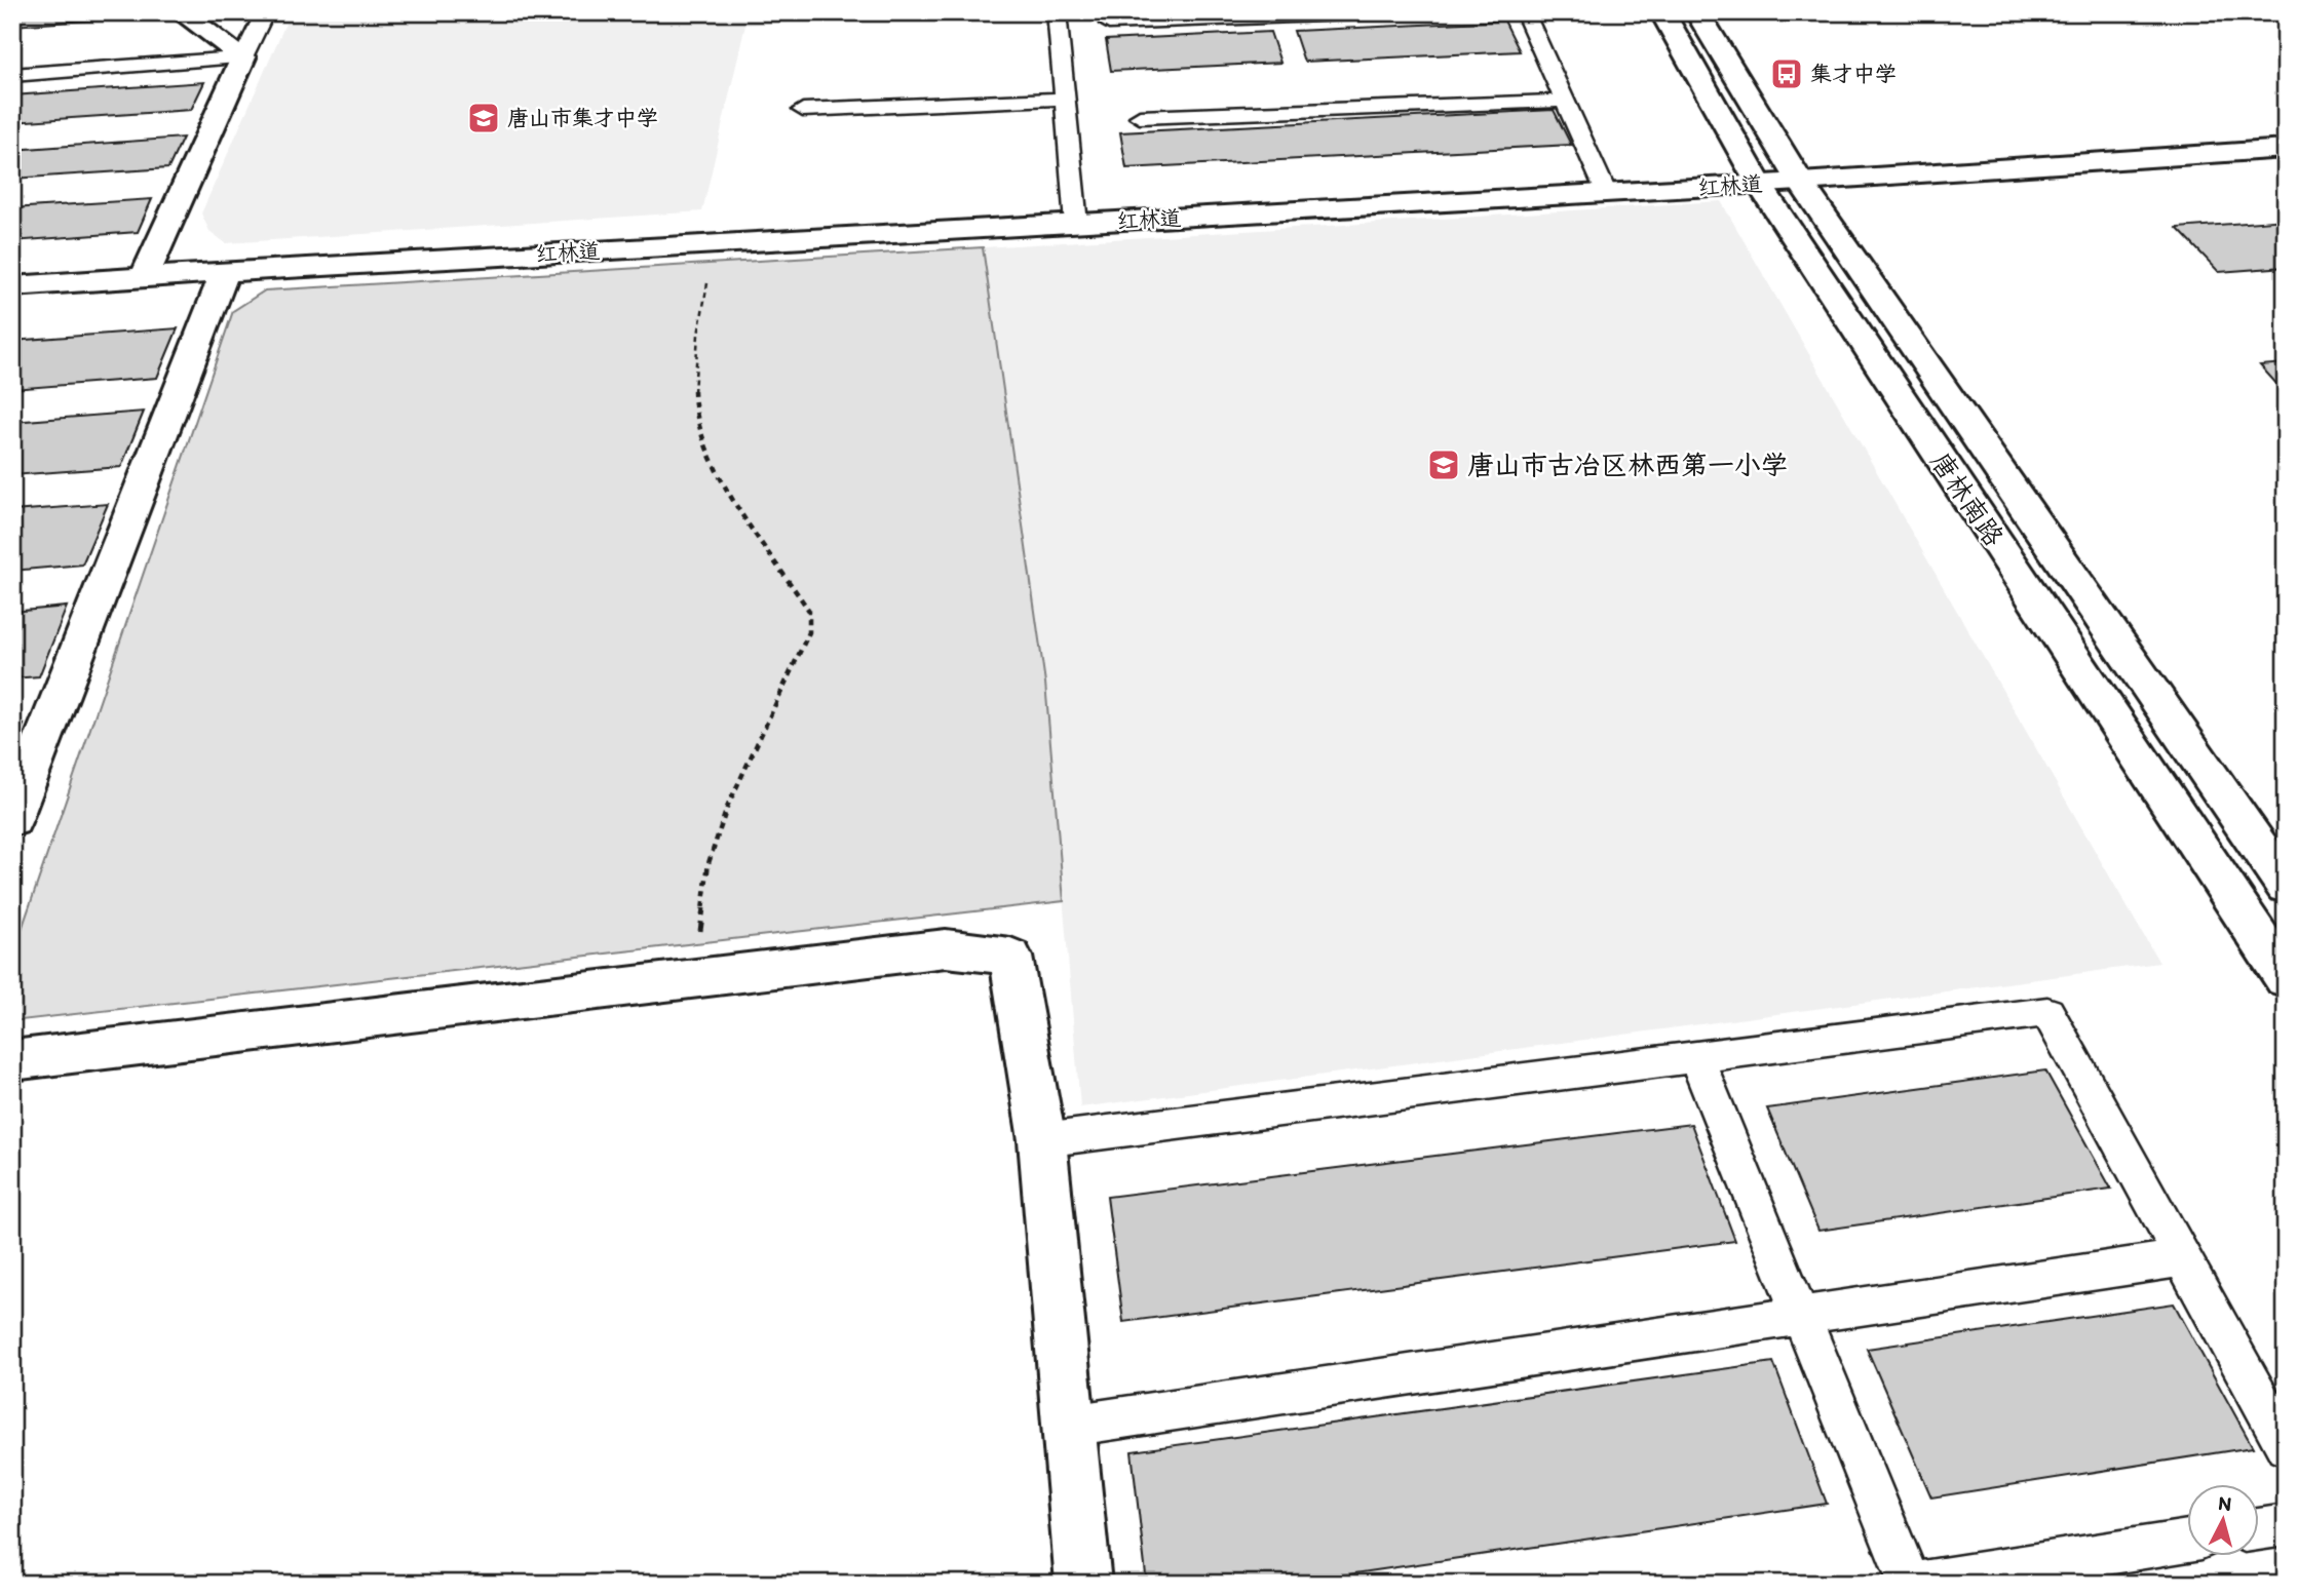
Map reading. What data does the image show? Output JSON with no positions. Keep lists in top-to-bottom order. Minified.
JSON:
{"streets":{"street":["红林道","唐林南路"]},"crossings":[["红林道","唐林南路"]],"places":{"bus stop":["集才中学"],"school or university":["唐山市集才中学","唐山市古冶区林西第一小学"]},"north":"top"}
